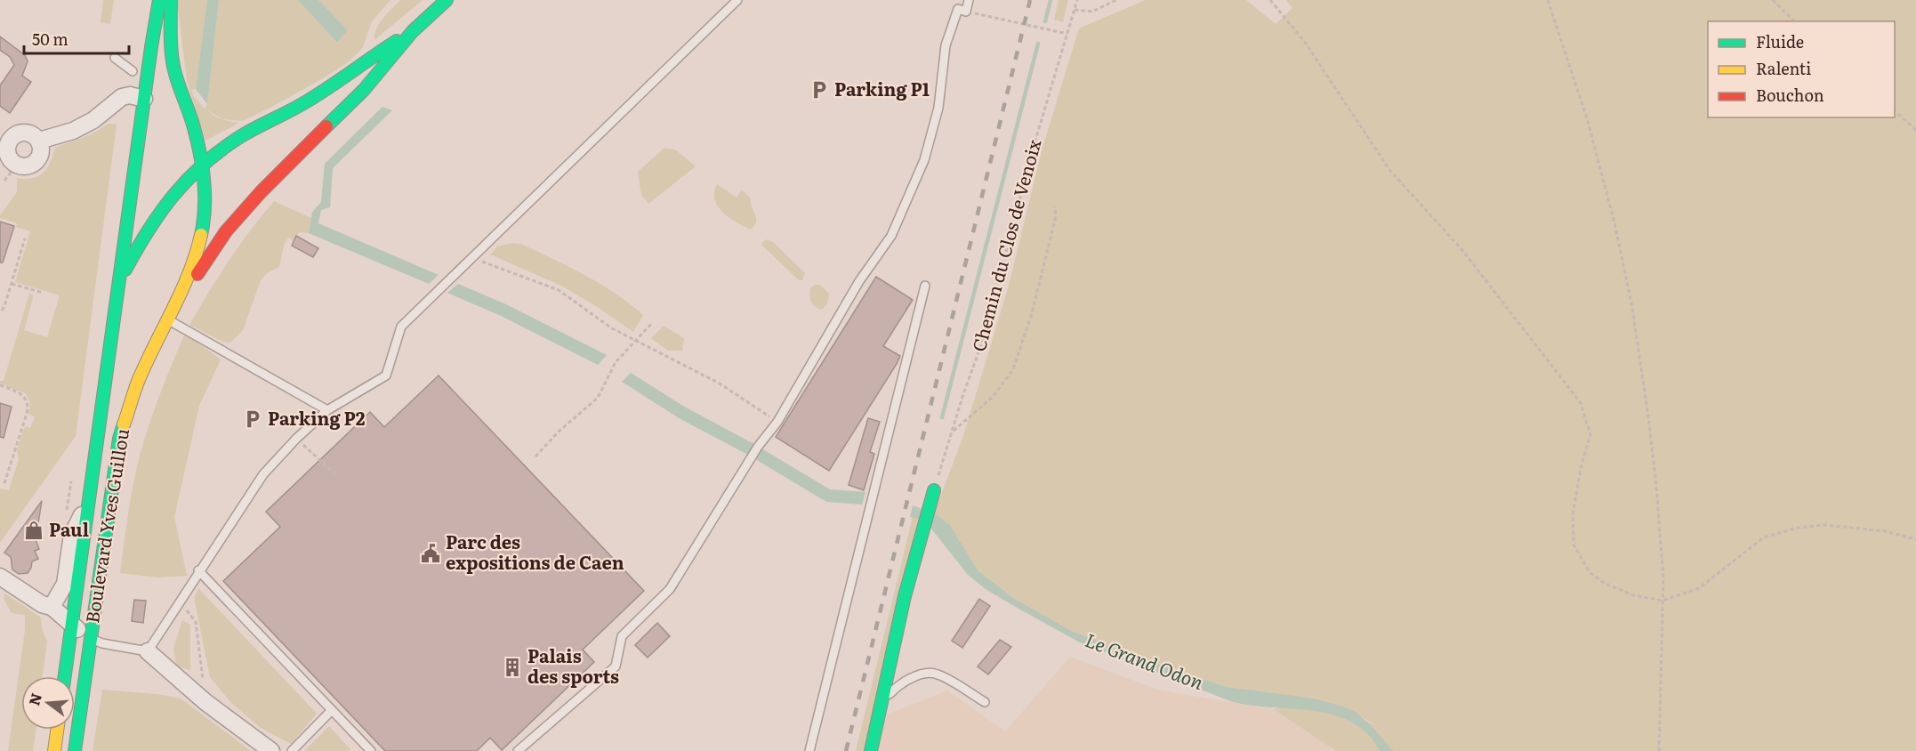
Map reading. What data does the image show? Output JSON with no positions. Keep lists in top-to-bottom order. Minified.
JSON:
{"streets":{"main road":["Boulevard Yves Guillou"],"path":["Chemin du Clos de Venoix"]},"water":["Le Grand Odon"],"places":{"parking":["Parking P1","Parking P2"],"shop":["Paul"],"public building":["Parc des expositions de Caen"],"building":["Palais des sports"]},"legend":["Fluide","Ralenti","Bouchon"],"scale_bar":"50 m","north":"left"}
